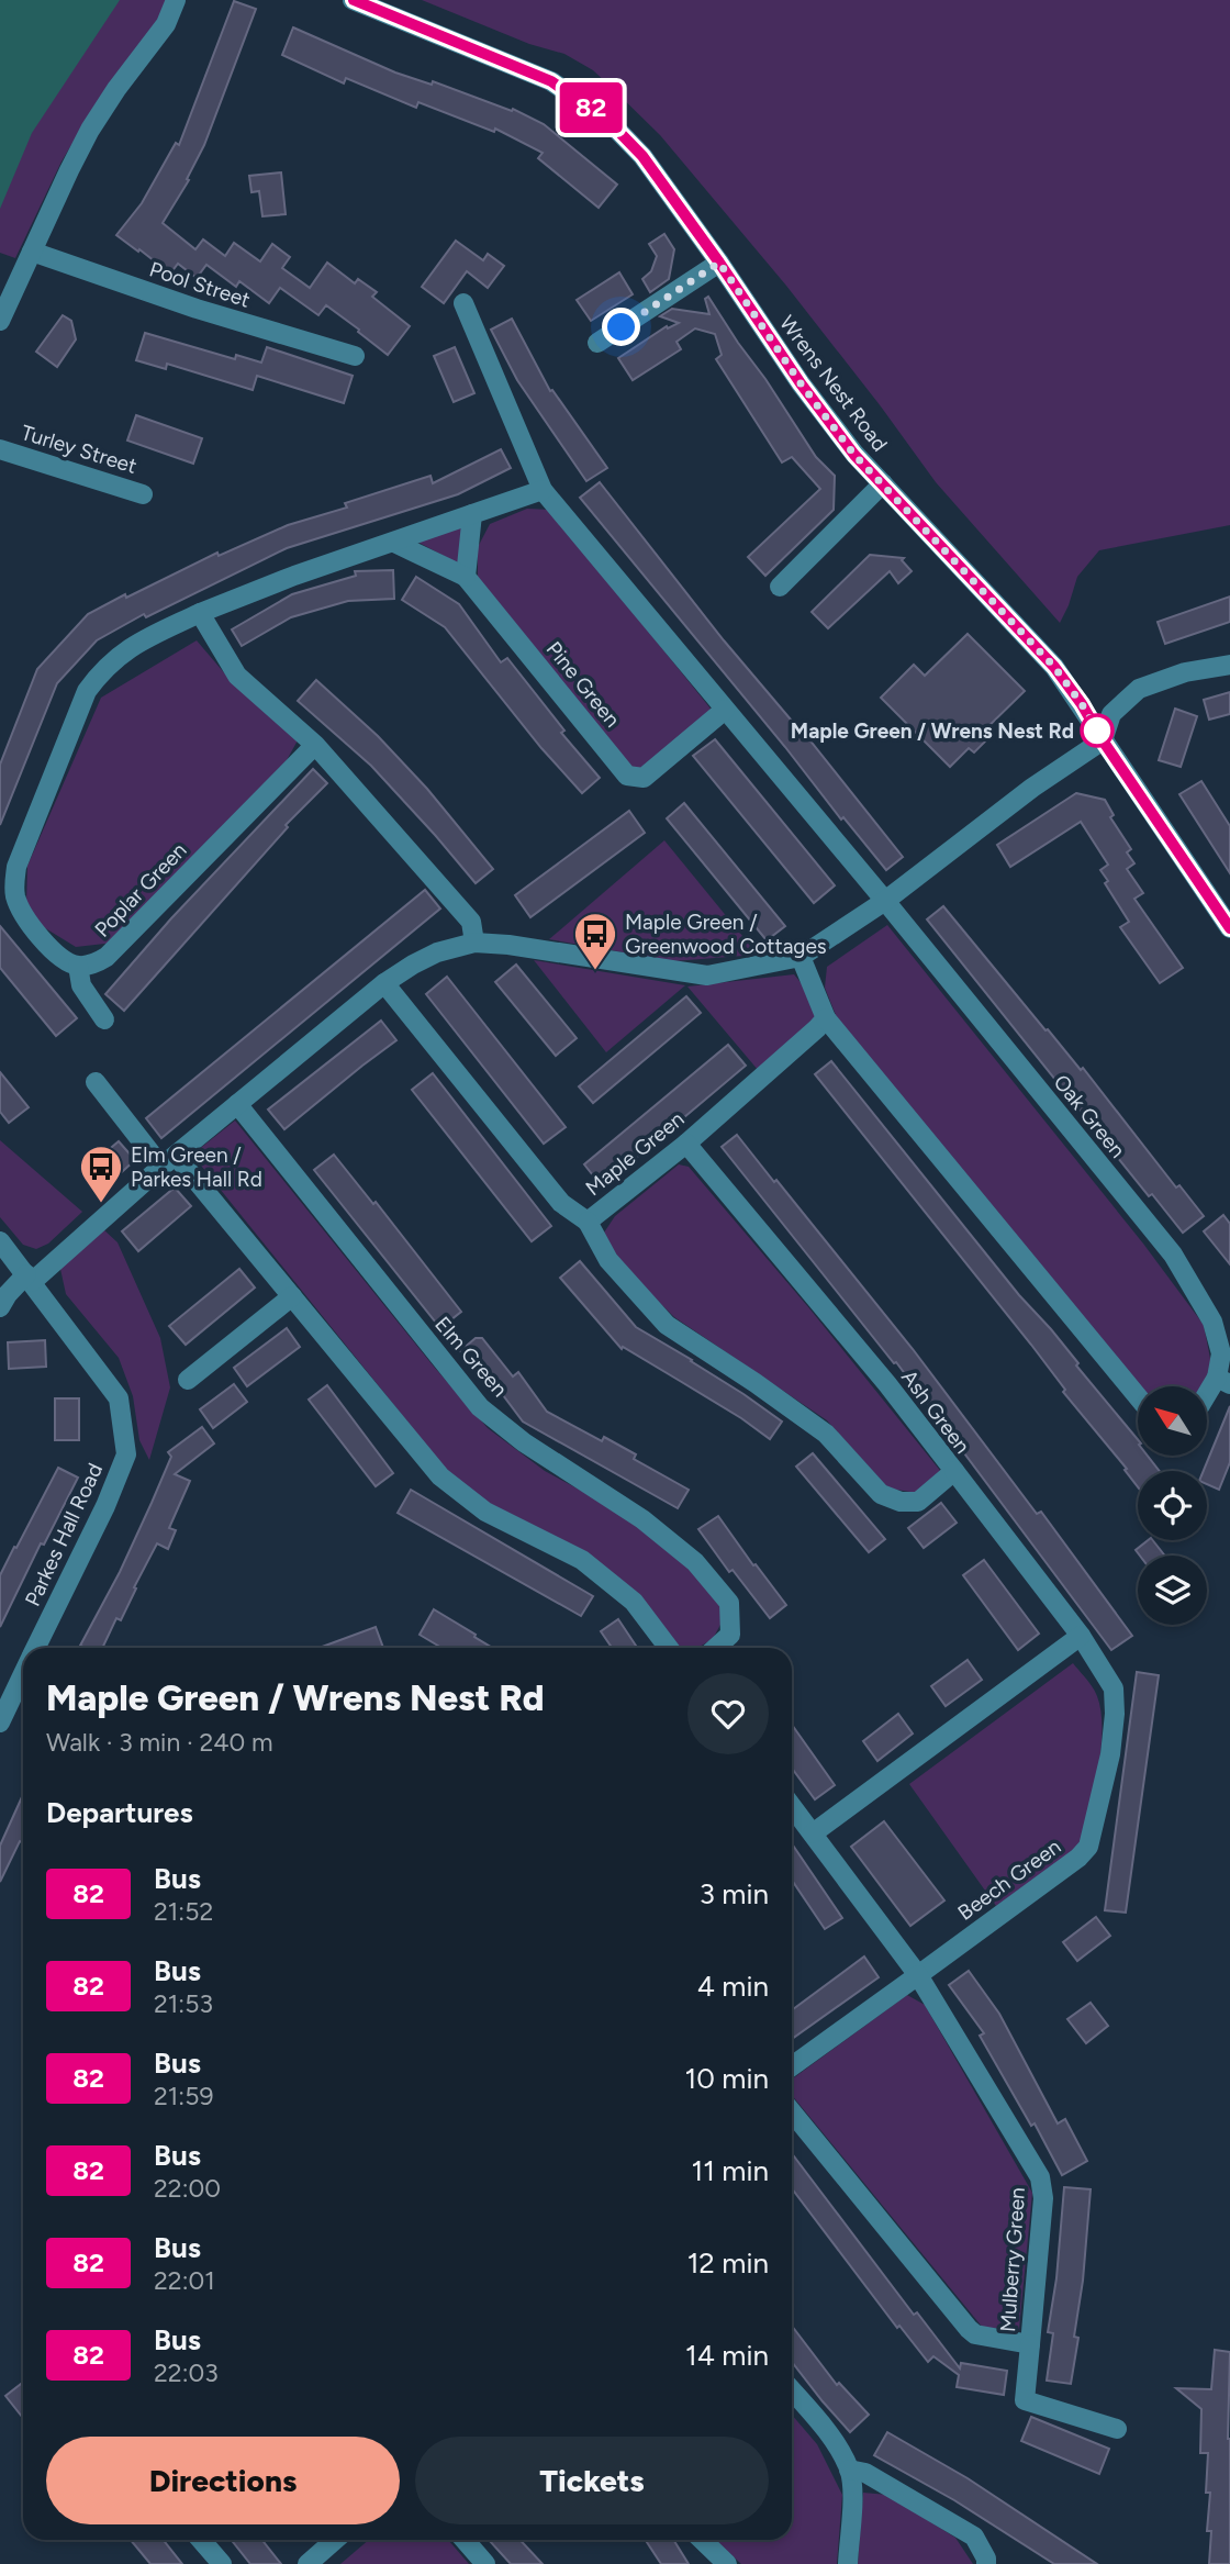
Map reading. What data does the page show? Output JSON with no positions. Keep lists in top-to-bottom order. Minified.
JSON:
{"streets":{"street":["Pool Street","Wrens Nest Road","Turley Street","Pine Green","Poplar Green","Oak Green","Maple Green","Elm Green","Ash Green","Parkes Hall Road","Beech Green","Mulberry Green"]},"crossings":[["Maple Green","Ash Green"],["Ash Green","Beech Green"],["Beech Green","Mulberry Green"]],"places":{"other":["Maple Green / Wrens Nest Rd"],"bus stop":["Maple Green / Greenwood Cottages","Elm Green / Parkes Hall Rd"]},"lines":["bus line 82"],"north":"top left","page":{"on_map":"82","heading":[["Maple Green / Wrens Nest Rd","Walk · 3 min · 240 m"],"Departures"],"list":[{"mark":"82","name":"Bus","note":"21:52","value":"3 min"},{"mark":"82","name":"Bus","note":"21:53","value":"4 min"},{"mark":"82","name":"Bus","note":"21:59","value":"10 min"},{"mark":"82","name":"Bus","note":"22:00","value":"11 min"},{"mark":"82","name":"Bus","note":"22:01","value":"12 min"},{"mark":"82","name":"Bus","note":"22:03","value":"14 min"}],"buttons":["Directions","Tickets"]}}
